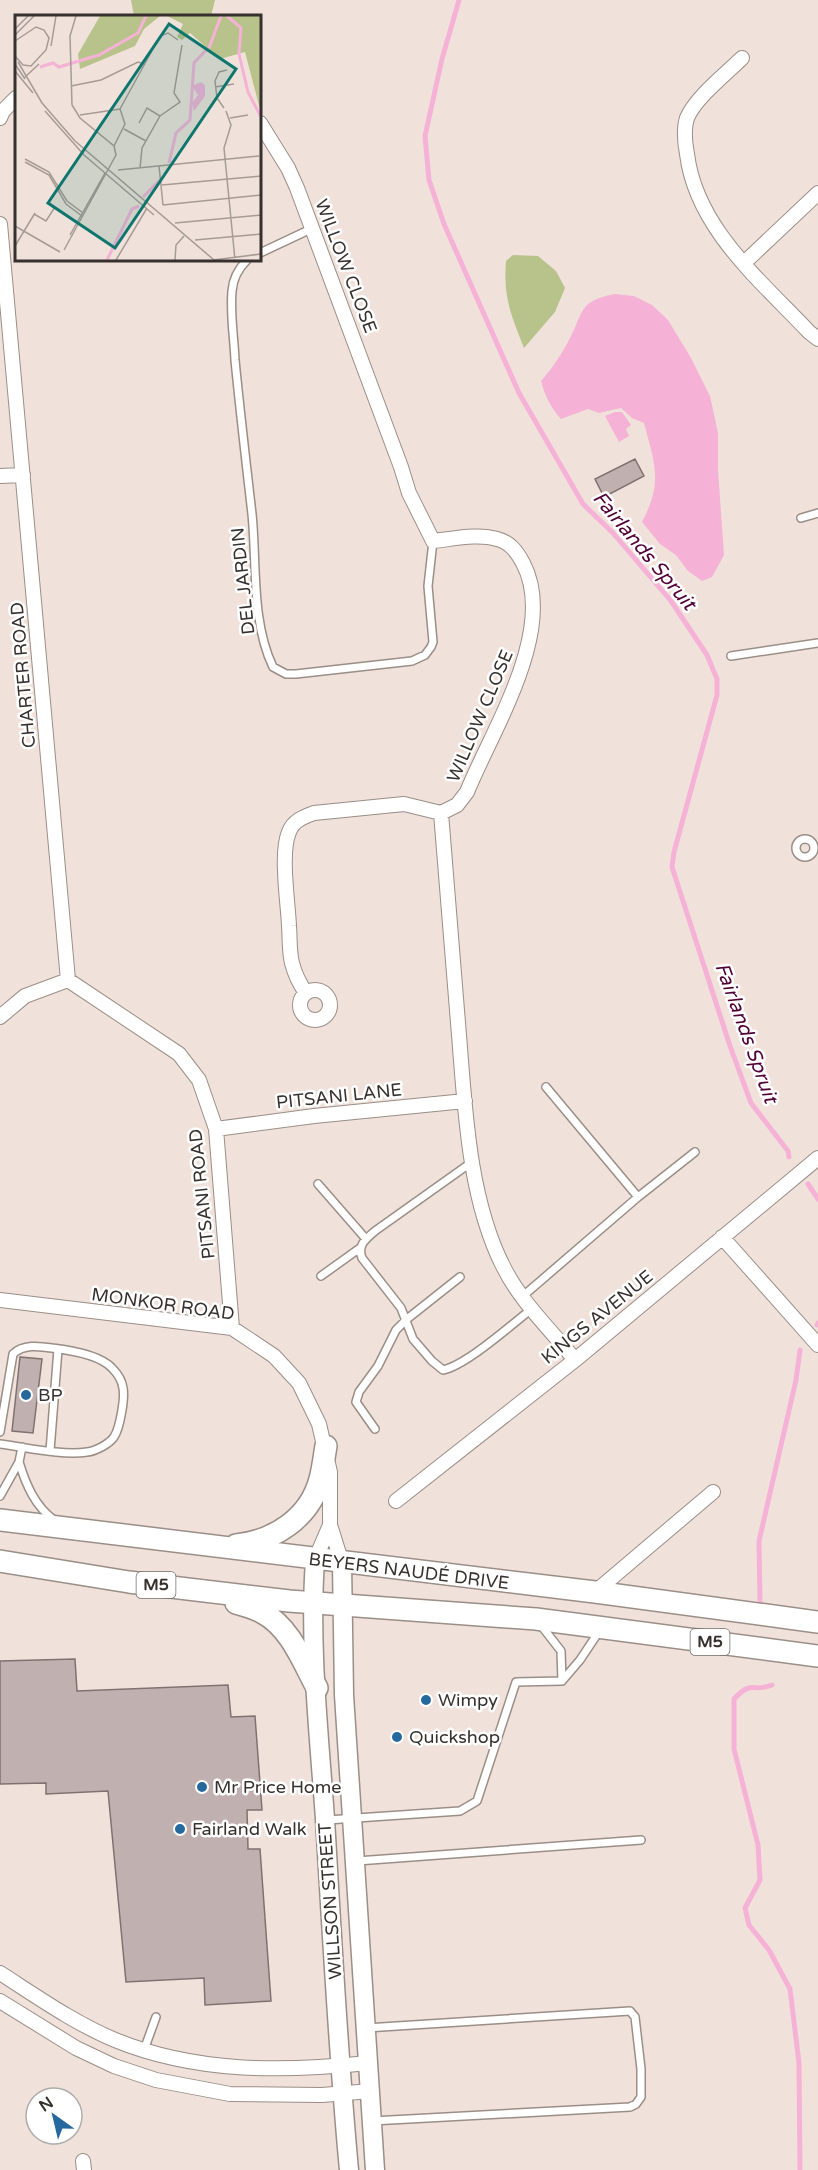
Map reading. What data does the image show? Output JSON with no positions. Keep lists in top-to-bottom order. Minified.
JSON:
{"streets":{"main road":["BEYERS NAUDÉ DRIVE","M5"],"street":["WILLOW CLOSE","CHARTER ROAD","PITSANI LANE","PITSANI ROAD","MONKOR ROAD","KINGS AVENUE","WILLSON STREET"],"lane":["DEL JARDIN"]},"crossings":[["WILLOW CLOSE","DEL JARDIN"],["CHARTER ROAD","PITSANI ROAD"],["PITSANI LANE","PITSANI ROAD"],["PITSANI ROAD","MONKOR ROAD"],["MONKOR ROAD","BEYERS NAUDÉ DRIVE"],["MONKOR ROAD","WILLSON STREET"],["BEYERS NAUDÉ DRIVE","WILLSON STREET"]],"water":["Fairlands Spruit"],"places":["BP","Wimpy","Quickshop","Mr Price Home","Fairland Walk"],"north":"top left"}
